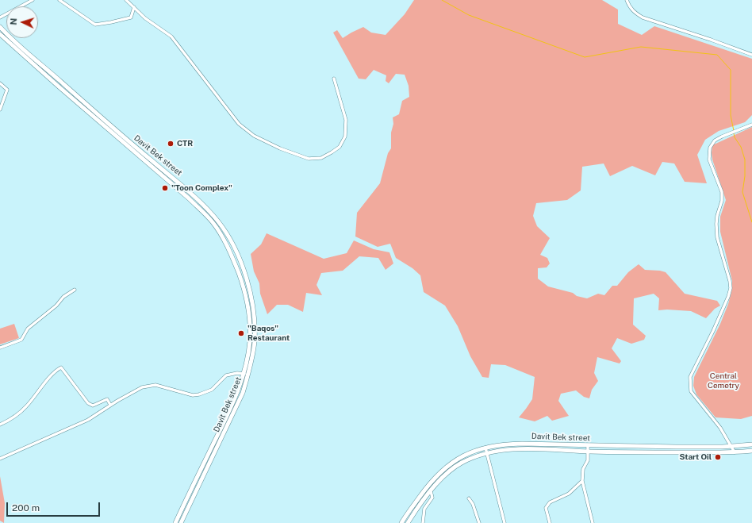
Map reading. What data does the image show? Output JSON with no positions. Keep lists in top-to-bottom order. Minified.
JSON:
{"streets":{"main road":["Davit Bek street"]},"parks":["Central Cemetry"],"places":["CTR","\"Toon Complex\"","\"Baqos\" Restaurant","Start Oil"],"scale_bar":"200 m","north":"left"}
